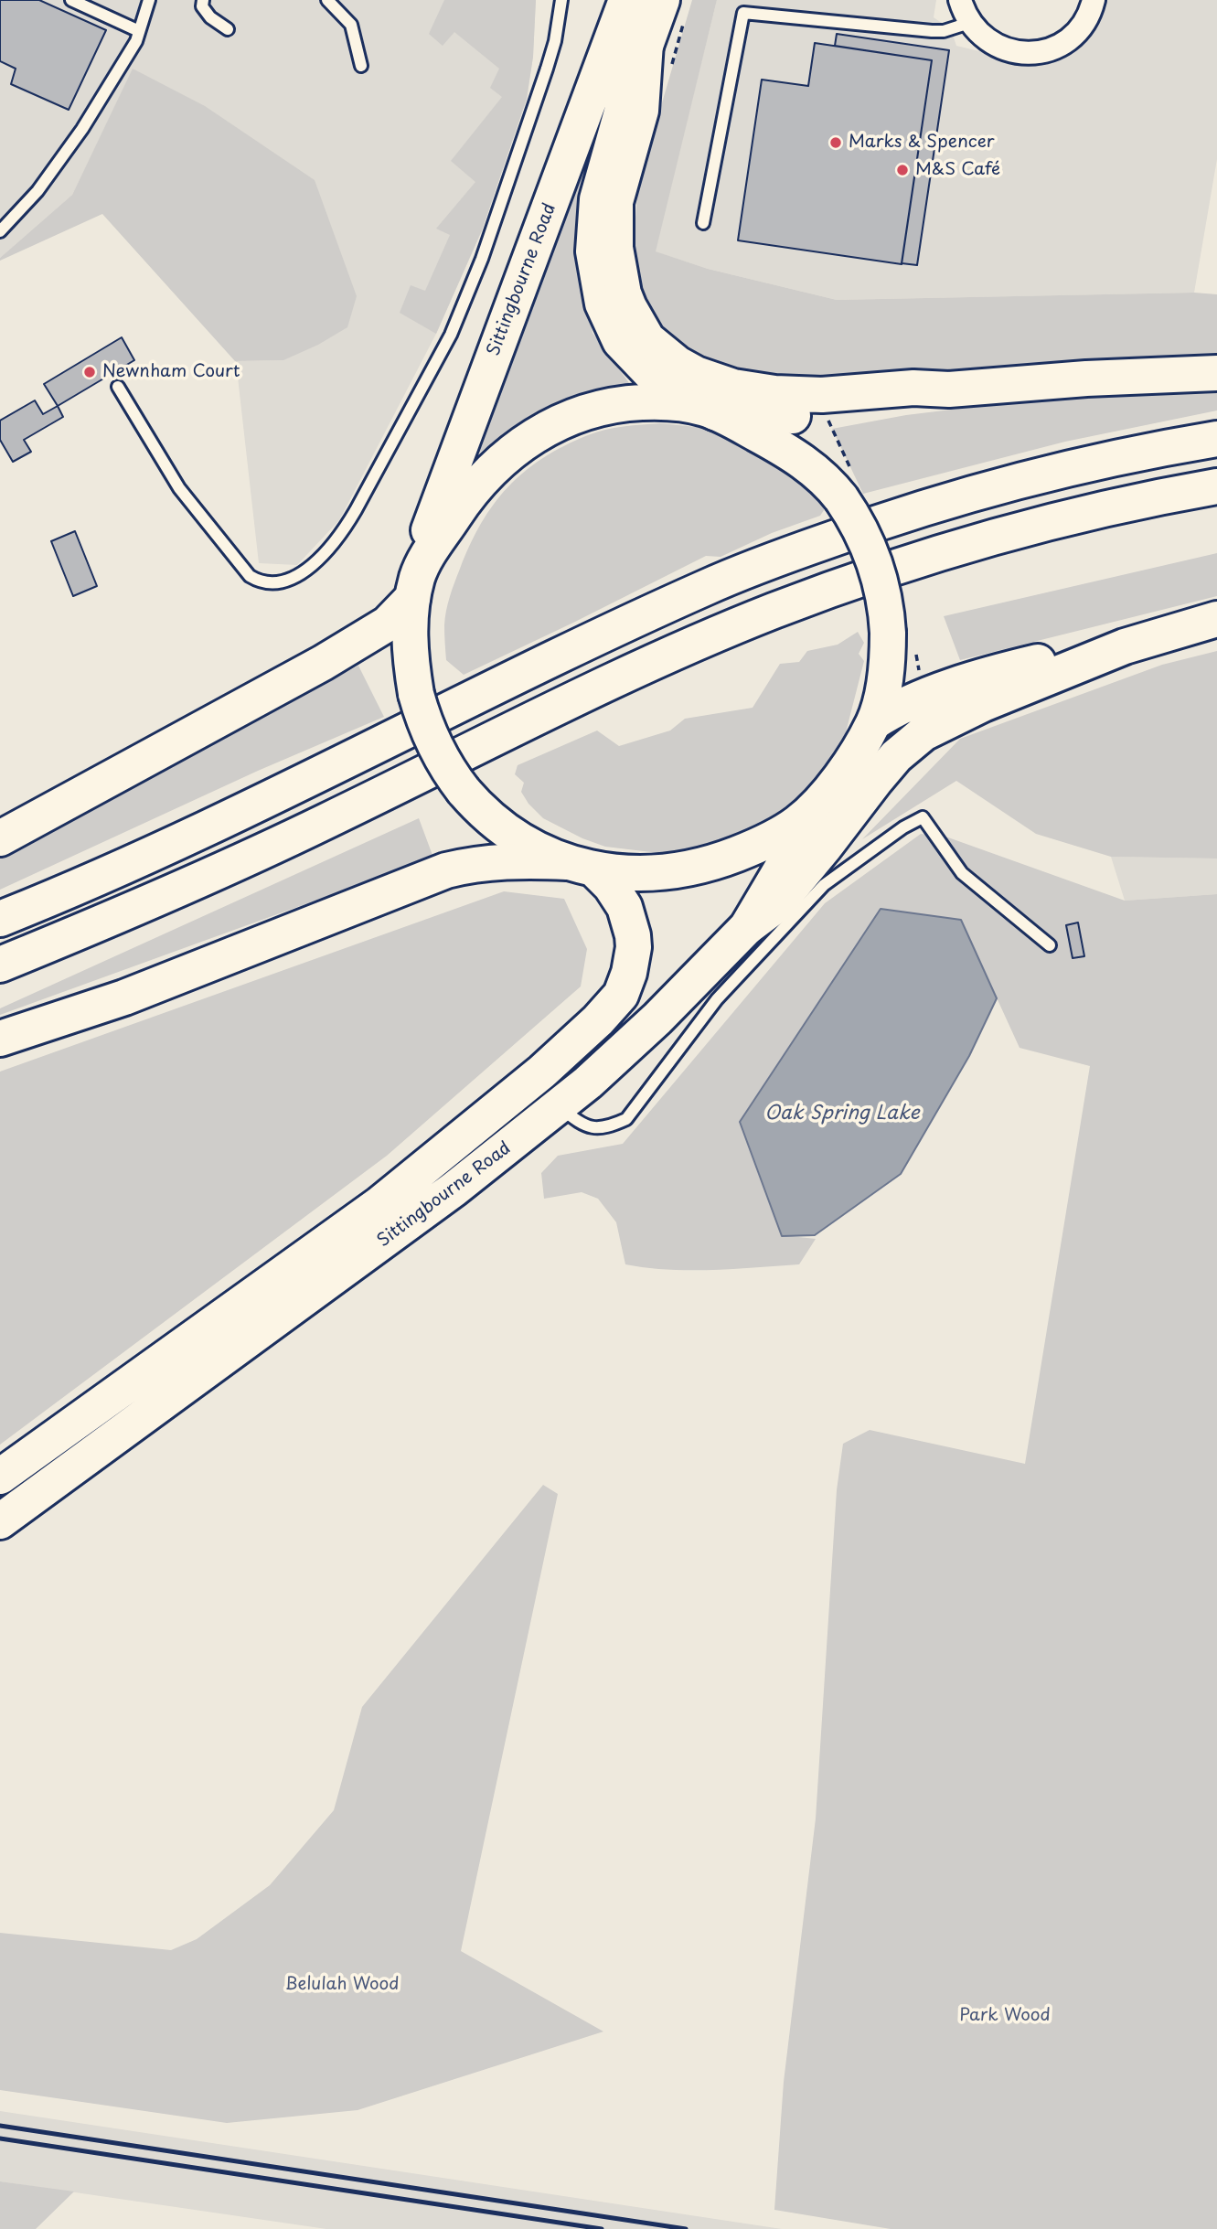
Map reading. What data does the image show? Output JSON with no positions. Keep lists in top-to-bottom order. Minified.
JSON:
{"streets":{"highway":["Sittingbourne Road"]},"water":["Oak Spring Lake"],"parks":["Belulah Wood","Park Wood"],"places":["Marks & Spencer","M&S Café","Newnham Court"]}
